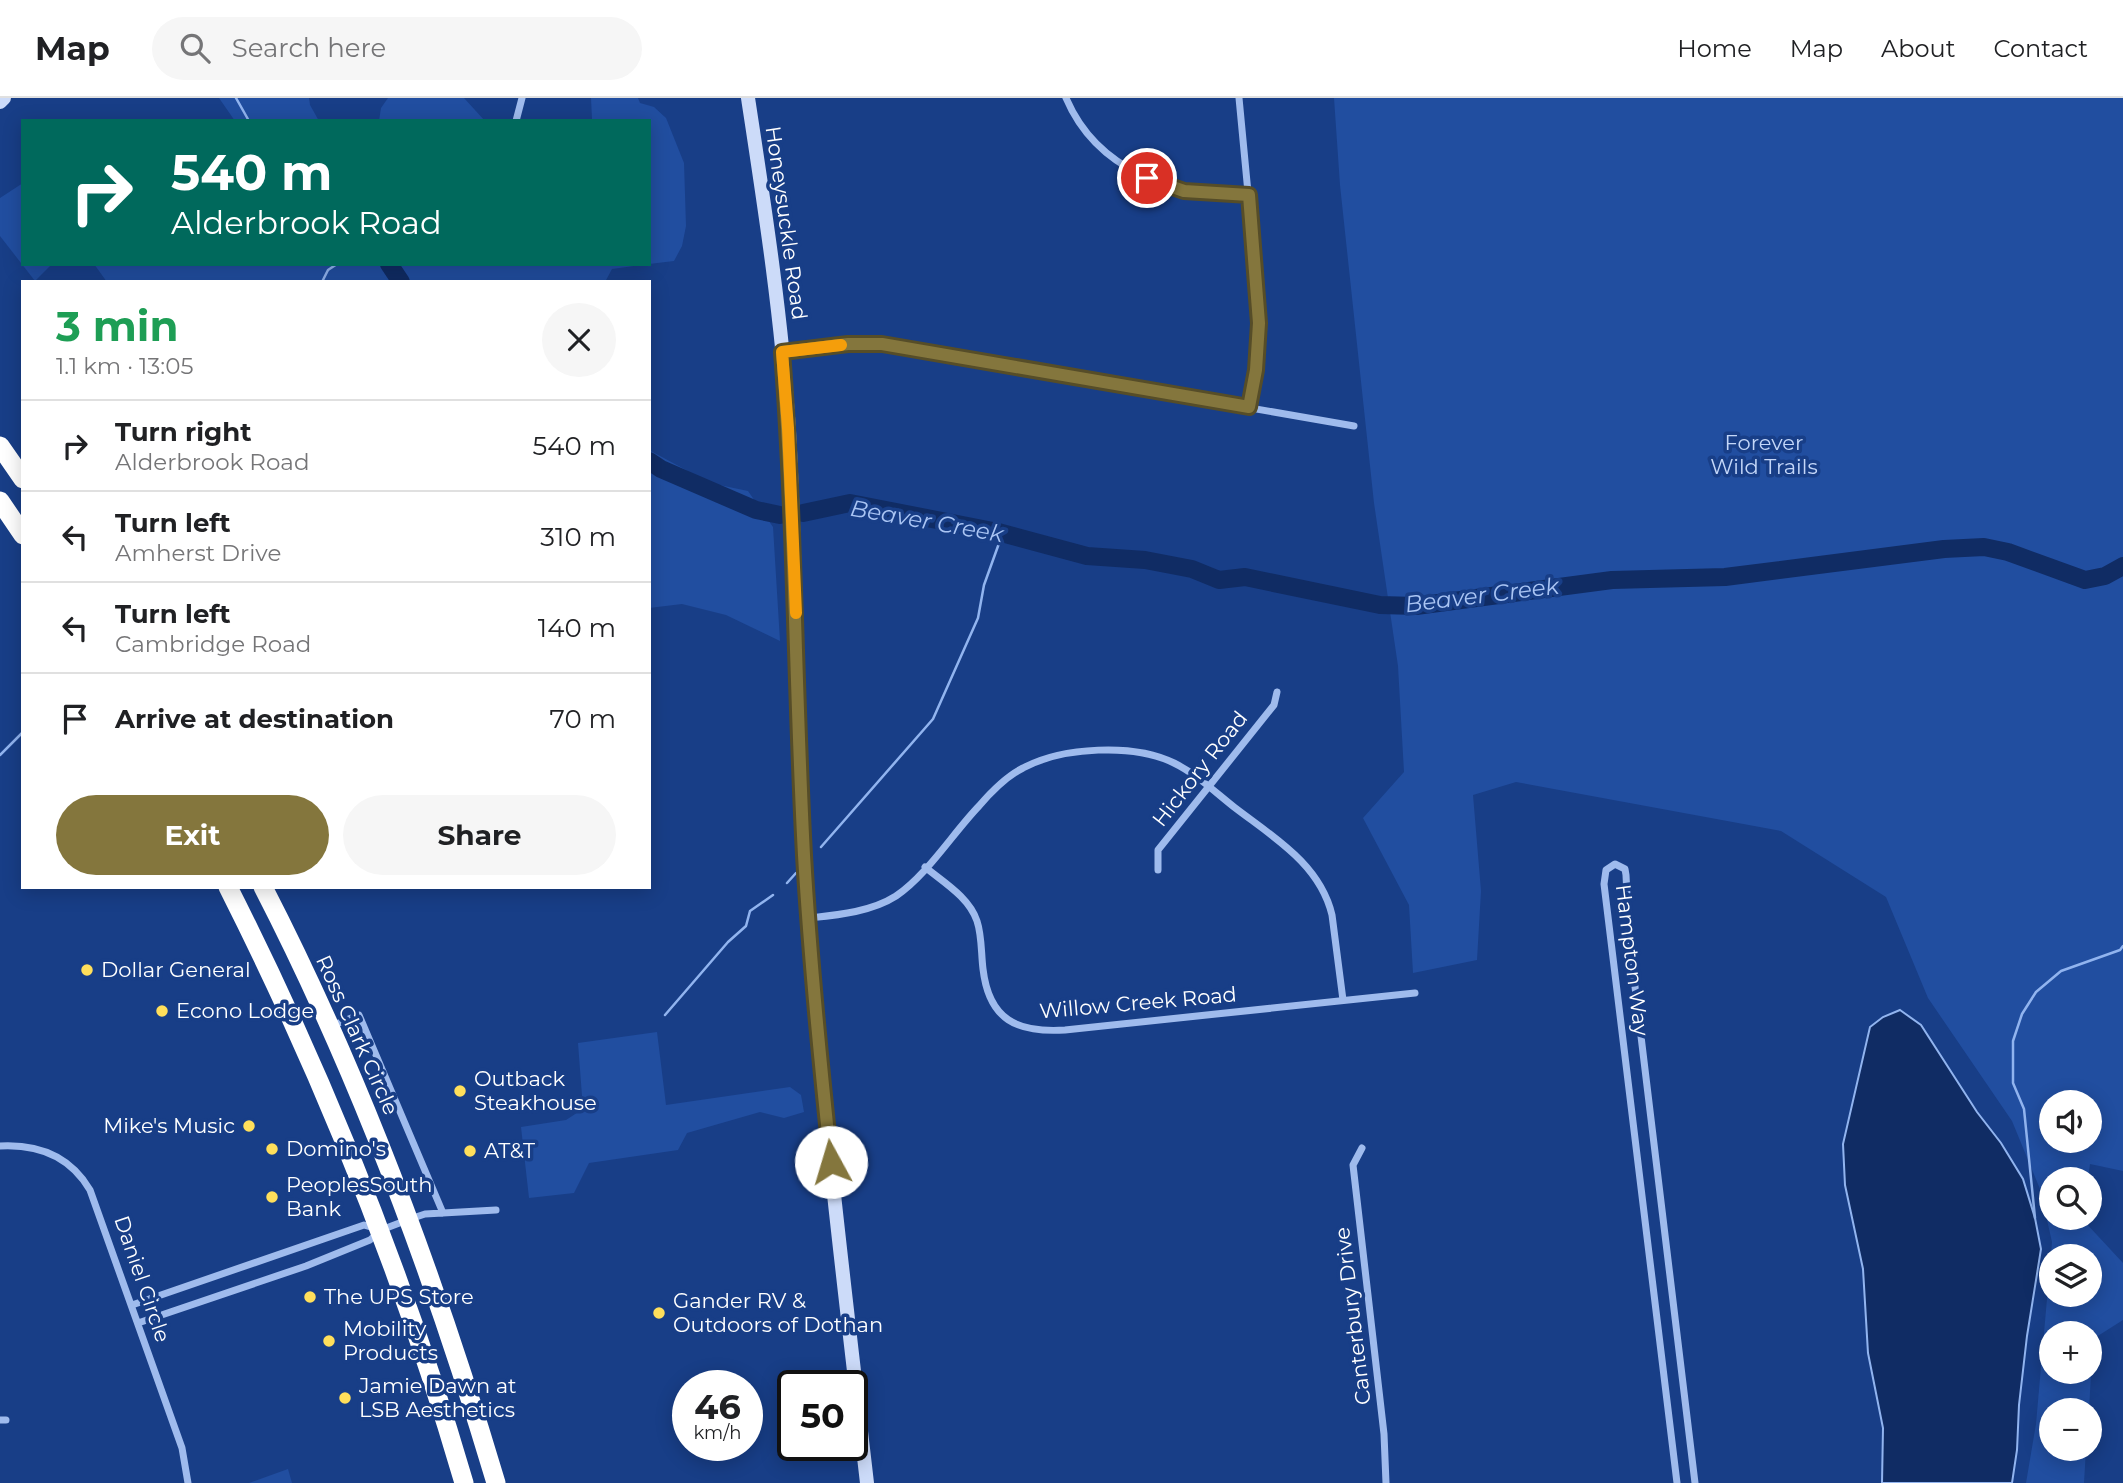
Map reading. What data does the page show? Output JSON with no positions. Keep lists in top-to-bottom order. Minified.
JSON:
{"streets":{"highway":["Ross Clark Circle"],"main road":["Honeysuckle Road"],"street":["Hickory Road","Hampton Way","Willow Creek Road","Daniel Circle","Canterbury Drive"]},"water":["Beaver Creek"],"parks":["Forever Wild Trails"],"places":["Dollar General","Econo Lodge","Outback Steakhouse","Mike's Music","Domino's","AT&T","PeoplesSouth Bank","The UPS Store","Gander RV & Outdoors of Dothan","Mobility Products","Jamie Dawn at LSB Aesthetics"],"page":{"header":"Map","search":"Search here","nav":["Home","Map","About","Contact"],"turn":["540 m","Alderbrook Road"],"heading":["3 min","1.1 km · 13:05"],"list":[{"name":"Turn right","note":"Alderbrook Road","value":"540 m"},{"name":"Turn left","note":"Amherst Drive","value":"310 m"},{"name":"Turn left","note":"Cambridge Road","value":"140 m"},{"name":"Arrive at destination","value":"70 m"}],"buttons":["Exit","Share"],"map_buttons":["+","−"],"speed":"46 km/h","limit":"50"}}
